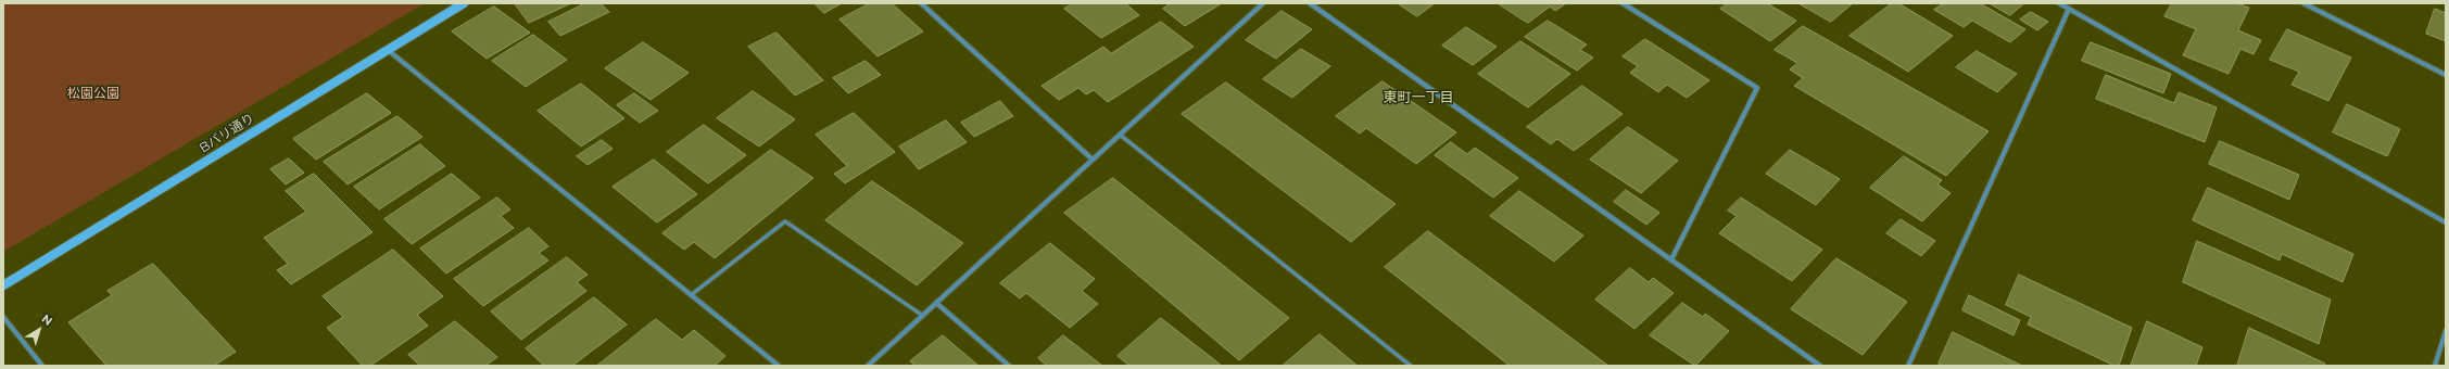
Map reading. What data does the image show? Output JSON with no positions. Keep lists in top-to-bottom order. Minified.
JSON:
{"streets":{"street":["Bバリ通り"]},"districts":["東町一丁目"],"parks":["松園公園"],"north":"top right"}
